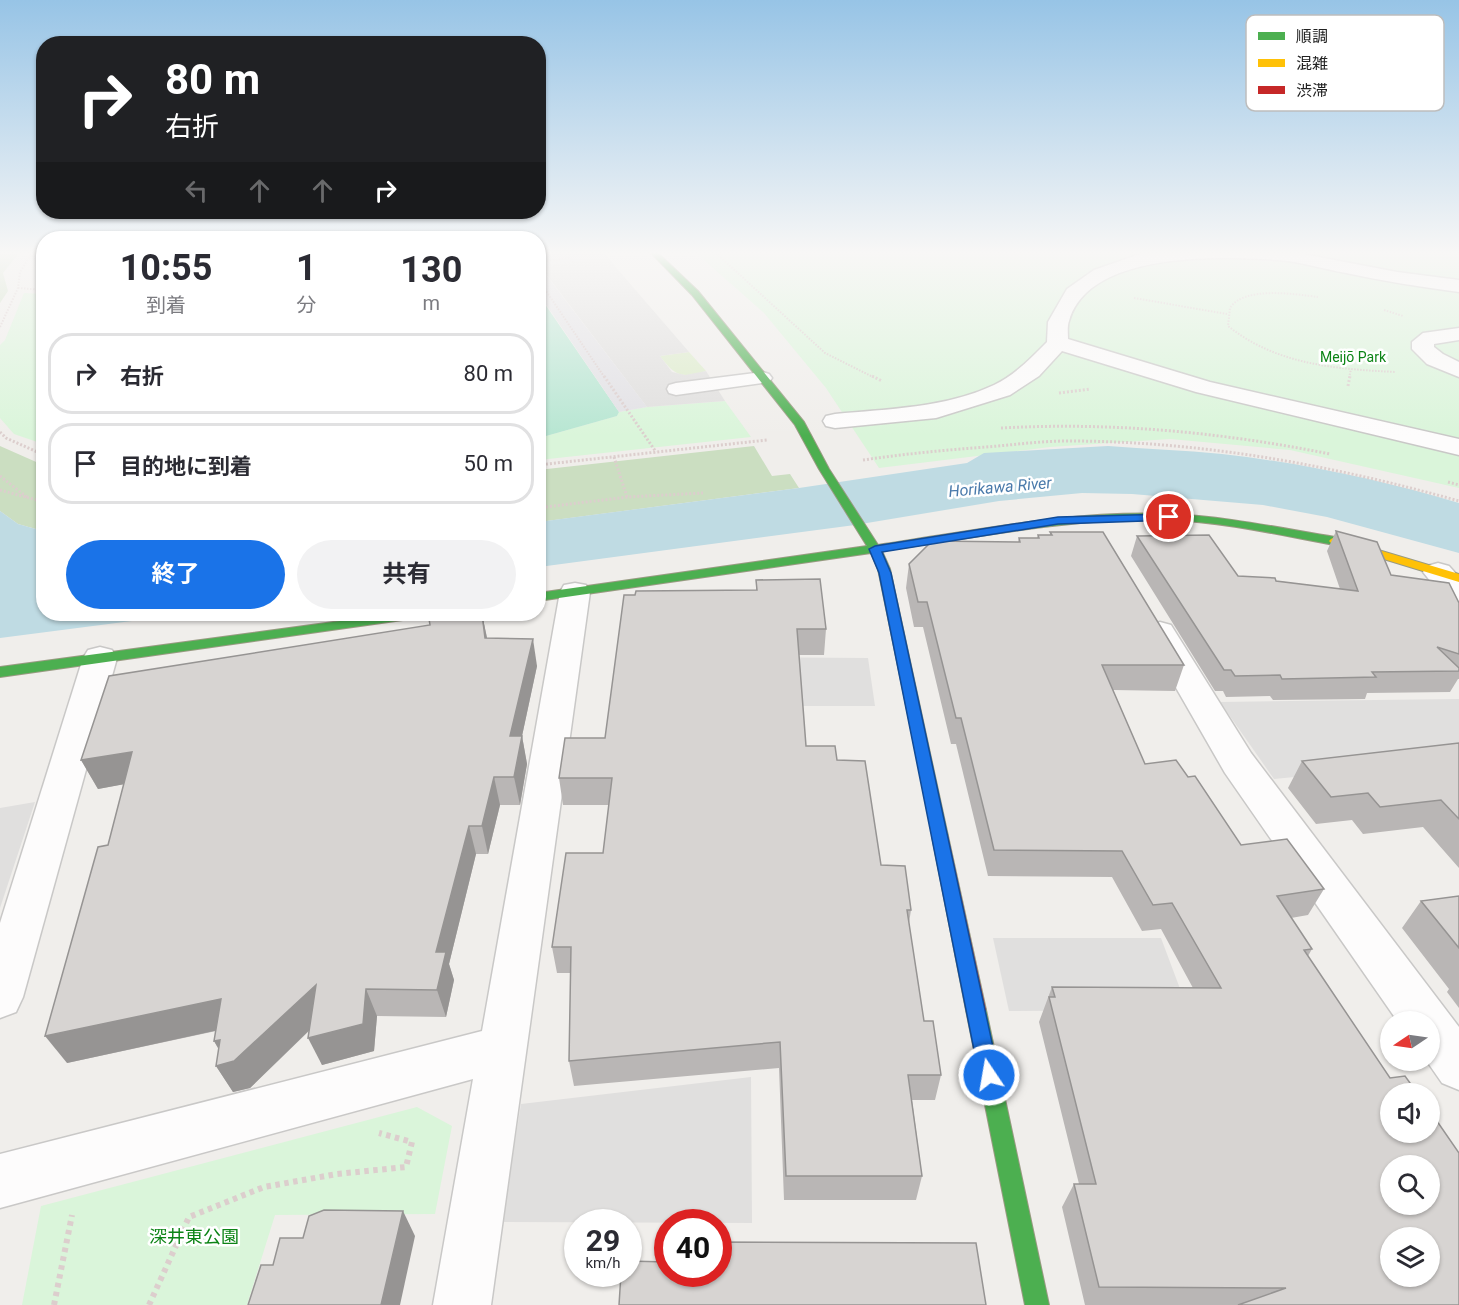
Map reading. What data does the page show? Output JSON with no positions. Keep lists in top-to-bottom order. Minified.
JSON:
{"water":["Horikawa River"],"parks":["Meijō Park","深井東公園"],"legend":["順調","混雑","渋滞"],"north":"left","page":{"turn":["80 m","右折"],"eta":["10:55","到着","1","分","130","m"],"list":[{"name":"右折","value":"80 m"},{"name":"目的地に到着","value":"50 m"}],"buttons":["終了","共有"],"speed":"29 km/h","limit":"40"}}
